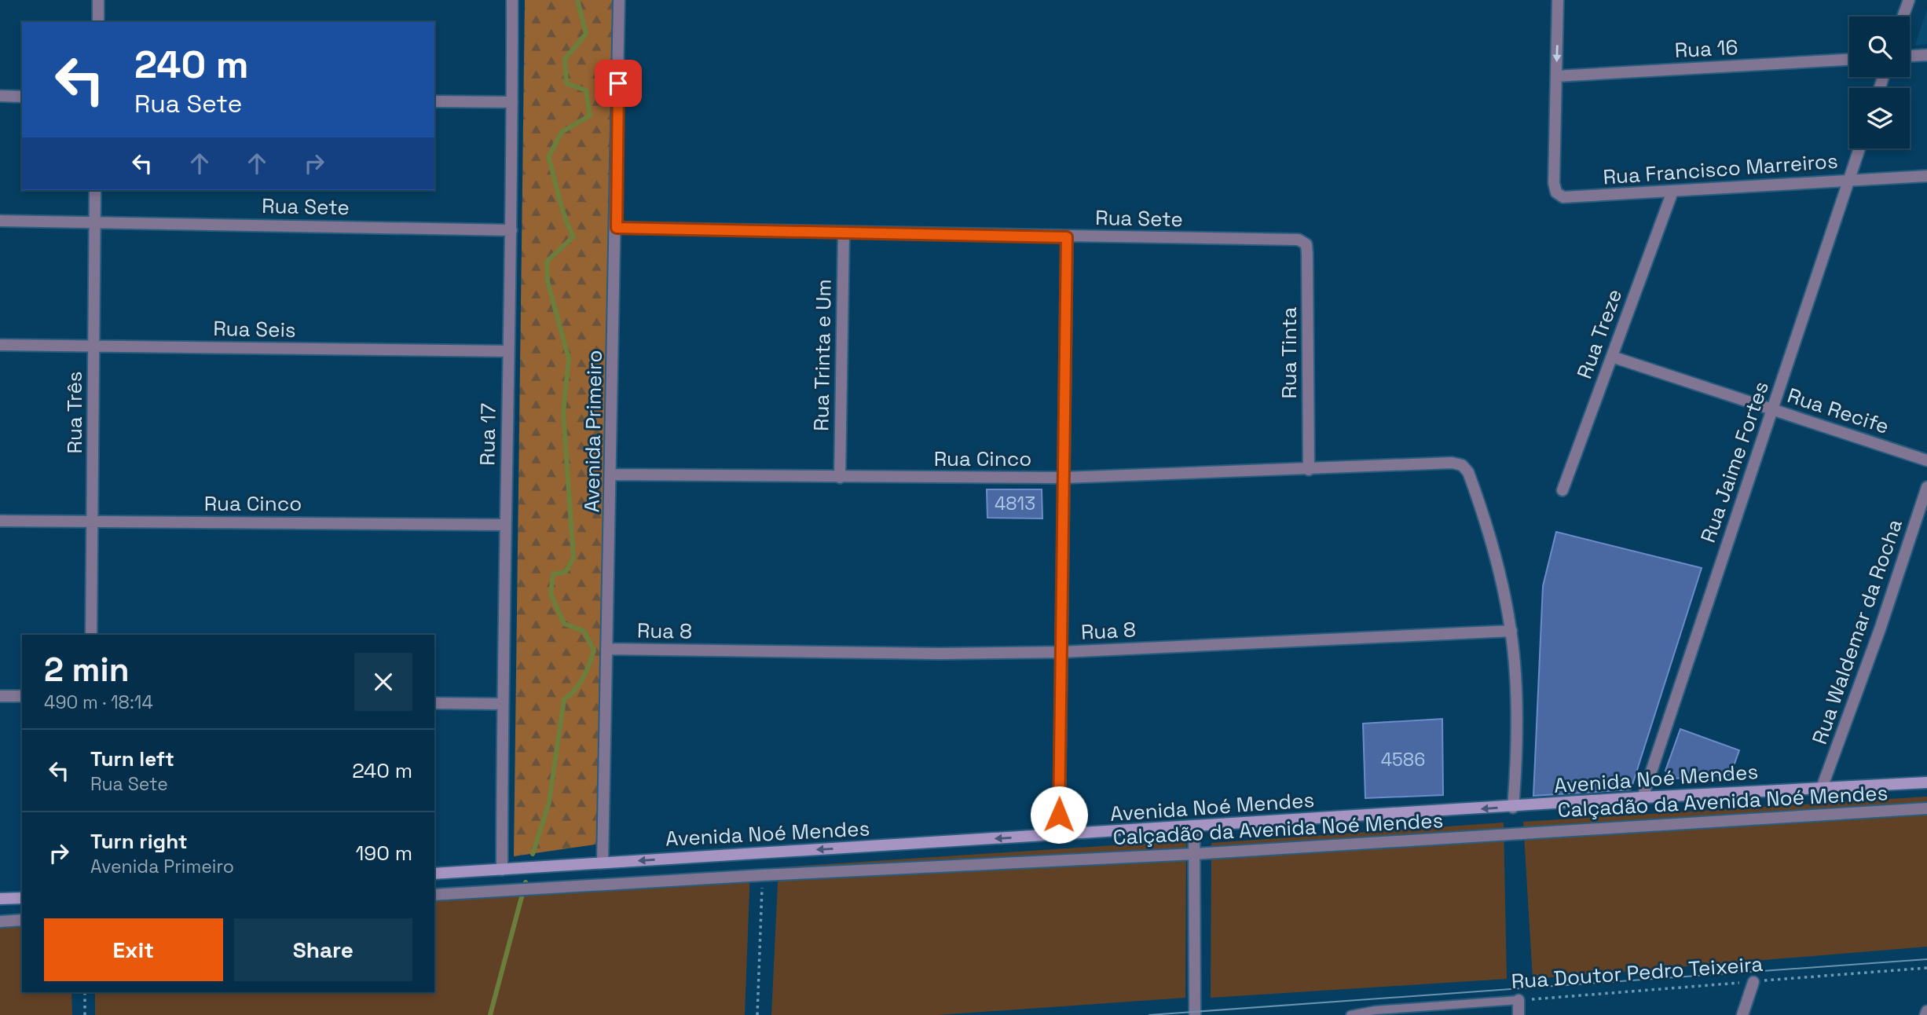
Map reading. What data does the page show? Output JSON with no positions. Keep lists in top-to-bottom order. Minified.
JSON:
{"streets":{"main road":["Avenida Noé Mendes"],"street":["Rua 16","Rua Francisco Marreiros","Rua Sete","Rua Seis","Rua Treze","Rua Tinta","Rua Trinta e Um","Rua Recife","Rua Três","Avenida Primeiro","Rua 17","Rua Cinco","Rua Jaime Fortes","Rua 8","Rua Waldemar da Rocha","Calçadão da Avenida Noé Mendes"],"lane":["Rua Doutor Pedro Teixeira"]},"crossings":[["Rua 16","Rua Francisco Marreiros"],["Rua Francisco Marreiros","Rua Treze"],["Rua Francisco Marreiros","Rua Jaime Fortes"],["Rua Sete","Rua Tinta"],["Rua Sete","Rua Trinta e Um"],["Rua Sete","Rua Três"],["Rua Sete","Avenida Primeiro"],["Rua Sete","Rua 17"],["Rua Seis","Rua Três"],["Rua Seis","Rua 17"],["Rua Treze","Rua Recife"],["Rua Tinta","Rua Cinco"],["Rua Trinta e Um","Rua Cinco"],["Rua Recife","Rua Jaime Fortes"],["Rua Três","Rua Cinco"],["Avenida Primeiro","Rua Cinco"],["Avenida Primeiro","Rua 8"],["Avenida Primeiro","Avenida Noé Mendes"],["Rua 17","Rua Cinco"],["Rua 17","Avenida Noé Mendes"],["Rua Cinco","Rua 8"],["Rua Jaime Fortes","Avenida Noé Mendes"],["Rua Waldemar da Rocha","Avenida Noé Mendes"]],"one_way":["Avenida Noé Mendes"],"house_numbers":["4813","4586"],"page":{"turn":["240 m","Rua Sete"],"heading":["2 min","490 m · 18:14"],"list":[{"name":"Turn left","note":"Rua Sete","value":"240 m"},{"name":"Turn right","note":"Avenida Primeiro","value":"190 m"}],"buttons":["Exit","Share"]}}
